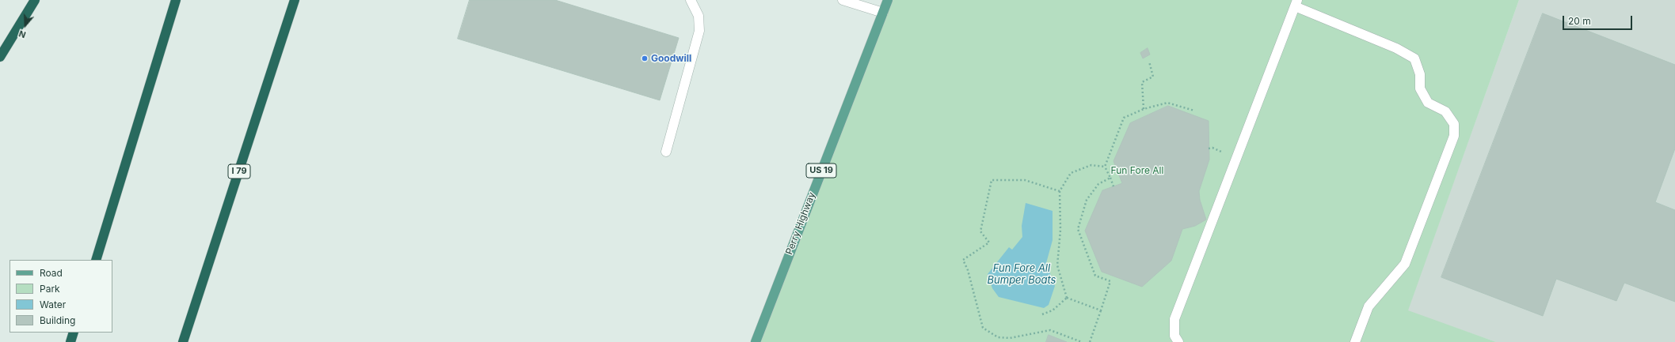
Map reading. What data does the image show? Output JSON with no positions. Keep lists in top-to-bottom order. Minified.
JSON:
{"streets":{"highway":["I 79"],"main road":["US 19","Perry Highway"]},"water":["Fun Fore All Bumper Boats"],"parks":["Fun Fore All"],"places":["Goodwill"],"legend":["Road","Park","Water","Building"],"scale_bar":"20 m","north":"bottom"}
